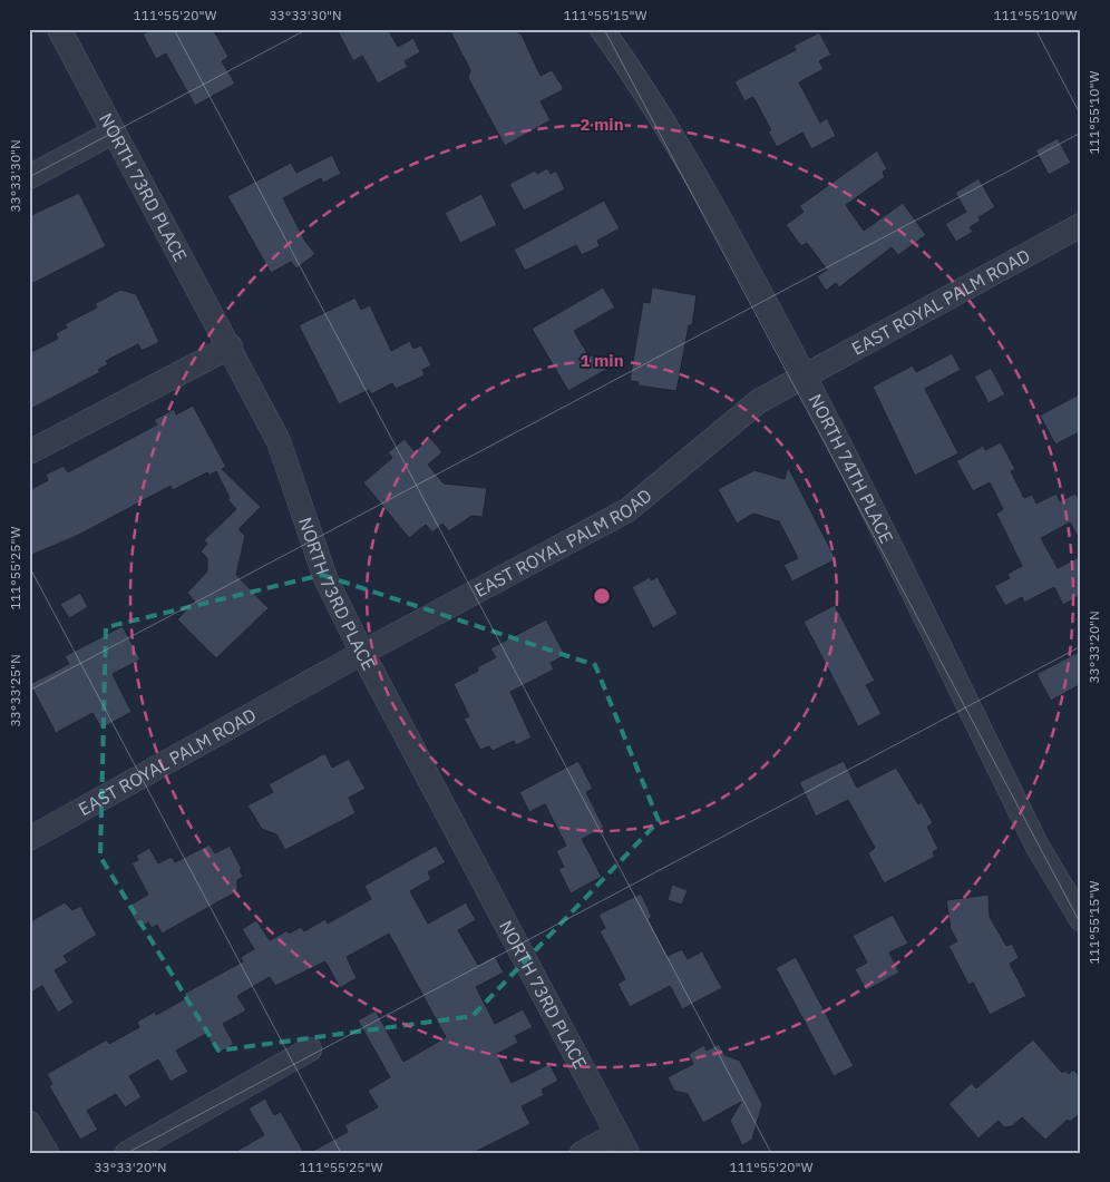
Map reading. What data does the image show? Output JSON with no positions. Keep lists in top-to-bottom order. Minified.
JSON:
{"streets":{"street":["NORTH 73RD PLACE","EAST ROYAL PALM ROAD","NORTH 74TH PLACE"]},"crossings":[["NORTH 73RD PLACE","EAST ROYAL PALM ROAD"],["EAST ROYAL PALM ROAD","NORTH 74TH PLACE"]],"coordinates":["111°55'20\"W","33°33'30\"N","111°55'15\"W","111°55'10\"W","111°55'25\"W","33°33'20\"N","33°33'25\"N"],"rings":["2 min","1 min"]}
